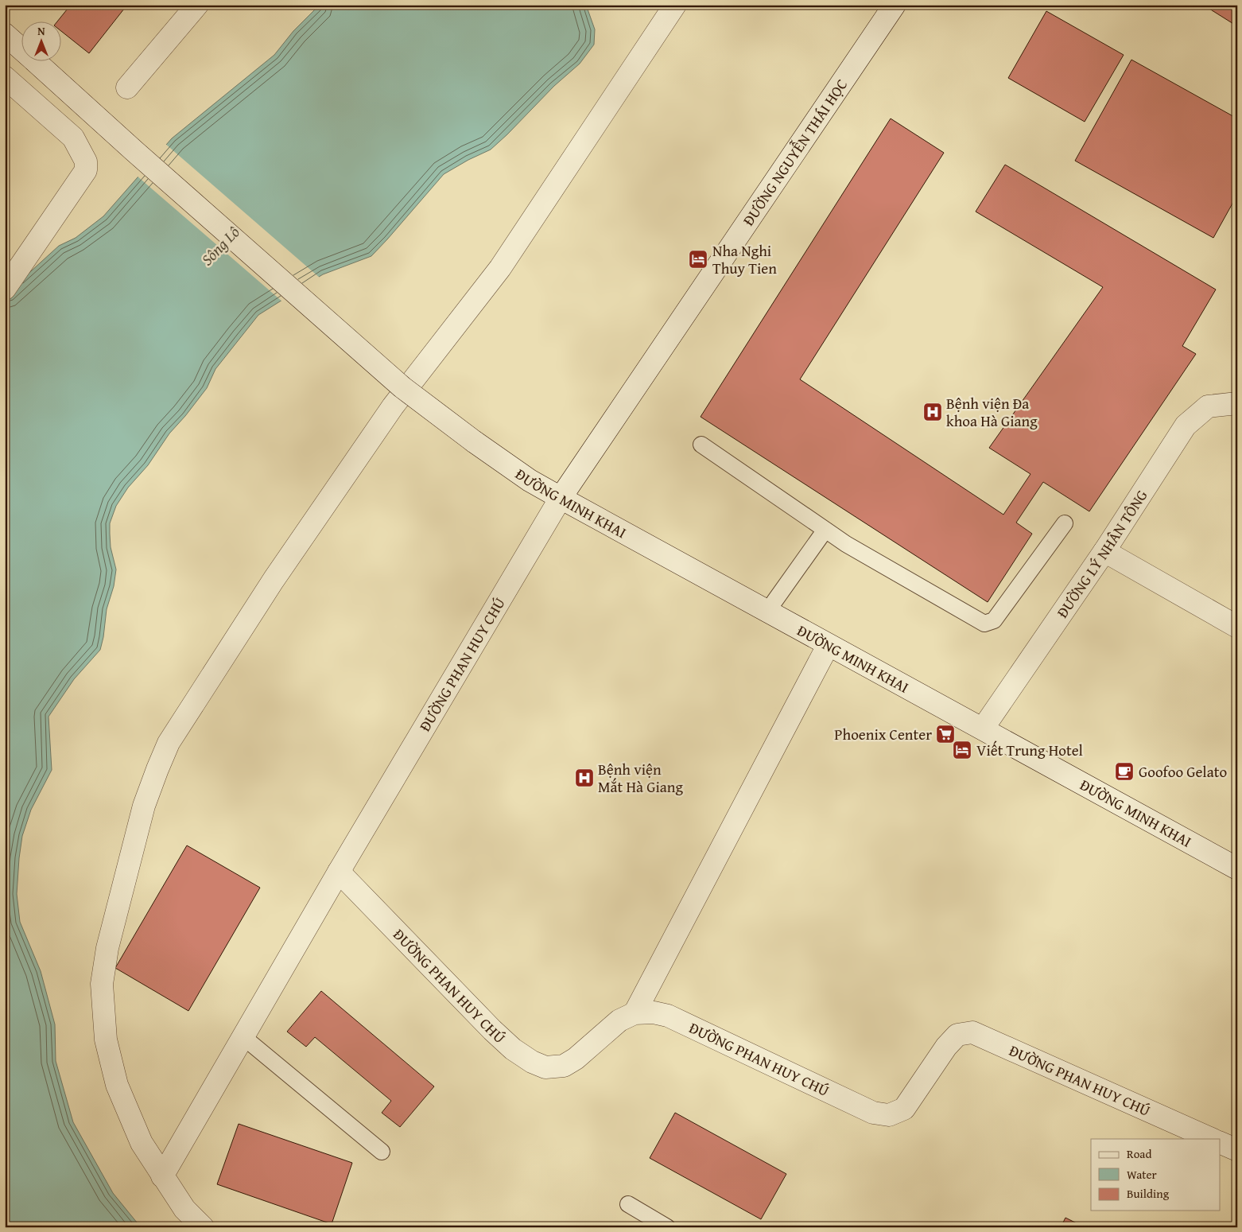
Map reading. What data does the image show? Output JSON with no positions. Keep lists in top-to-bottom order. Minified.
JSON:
{"streets":{"street":["ĐƯỜNG NGUYỄN THÁI HỌC","ĐƯỜNG MINH KHAI","ĐƯỜNG LÝ NHÂN TÔNG","ĐƯỜNG PHAN HUY CHÚ"]},"crossings":[["ĐƯỜNG NGUYỄN THÁI HỌC","ĐƯỜNG MINH KHAI"],["ĐƯỜNG NGUYỄN THÁI HỌC","ĐƯỜNG PHAN HUY CHÚ"],["ĐƯỜNG MINH KHAI","ĐƯỜNG LÝ NHÂN TÔNG"],["ĐƯỜNG MINH KHAI","ĐƯỜNG PHAN HUY CHÚ"]],"water":["Sông Lô"],"places":{"hotel":["Nha Nghi Thuy Tien","Viết Trung Hotel"],"hospital":["Bệnh viện Đa khoa Hà Giang","Bệnh viện Mắt Hà Giang"],"supermarket":["Phoenix Center"],"cafe":["Goofoo Gelato"]},"legend":["Road","Water","Building"],"north":"top"}
